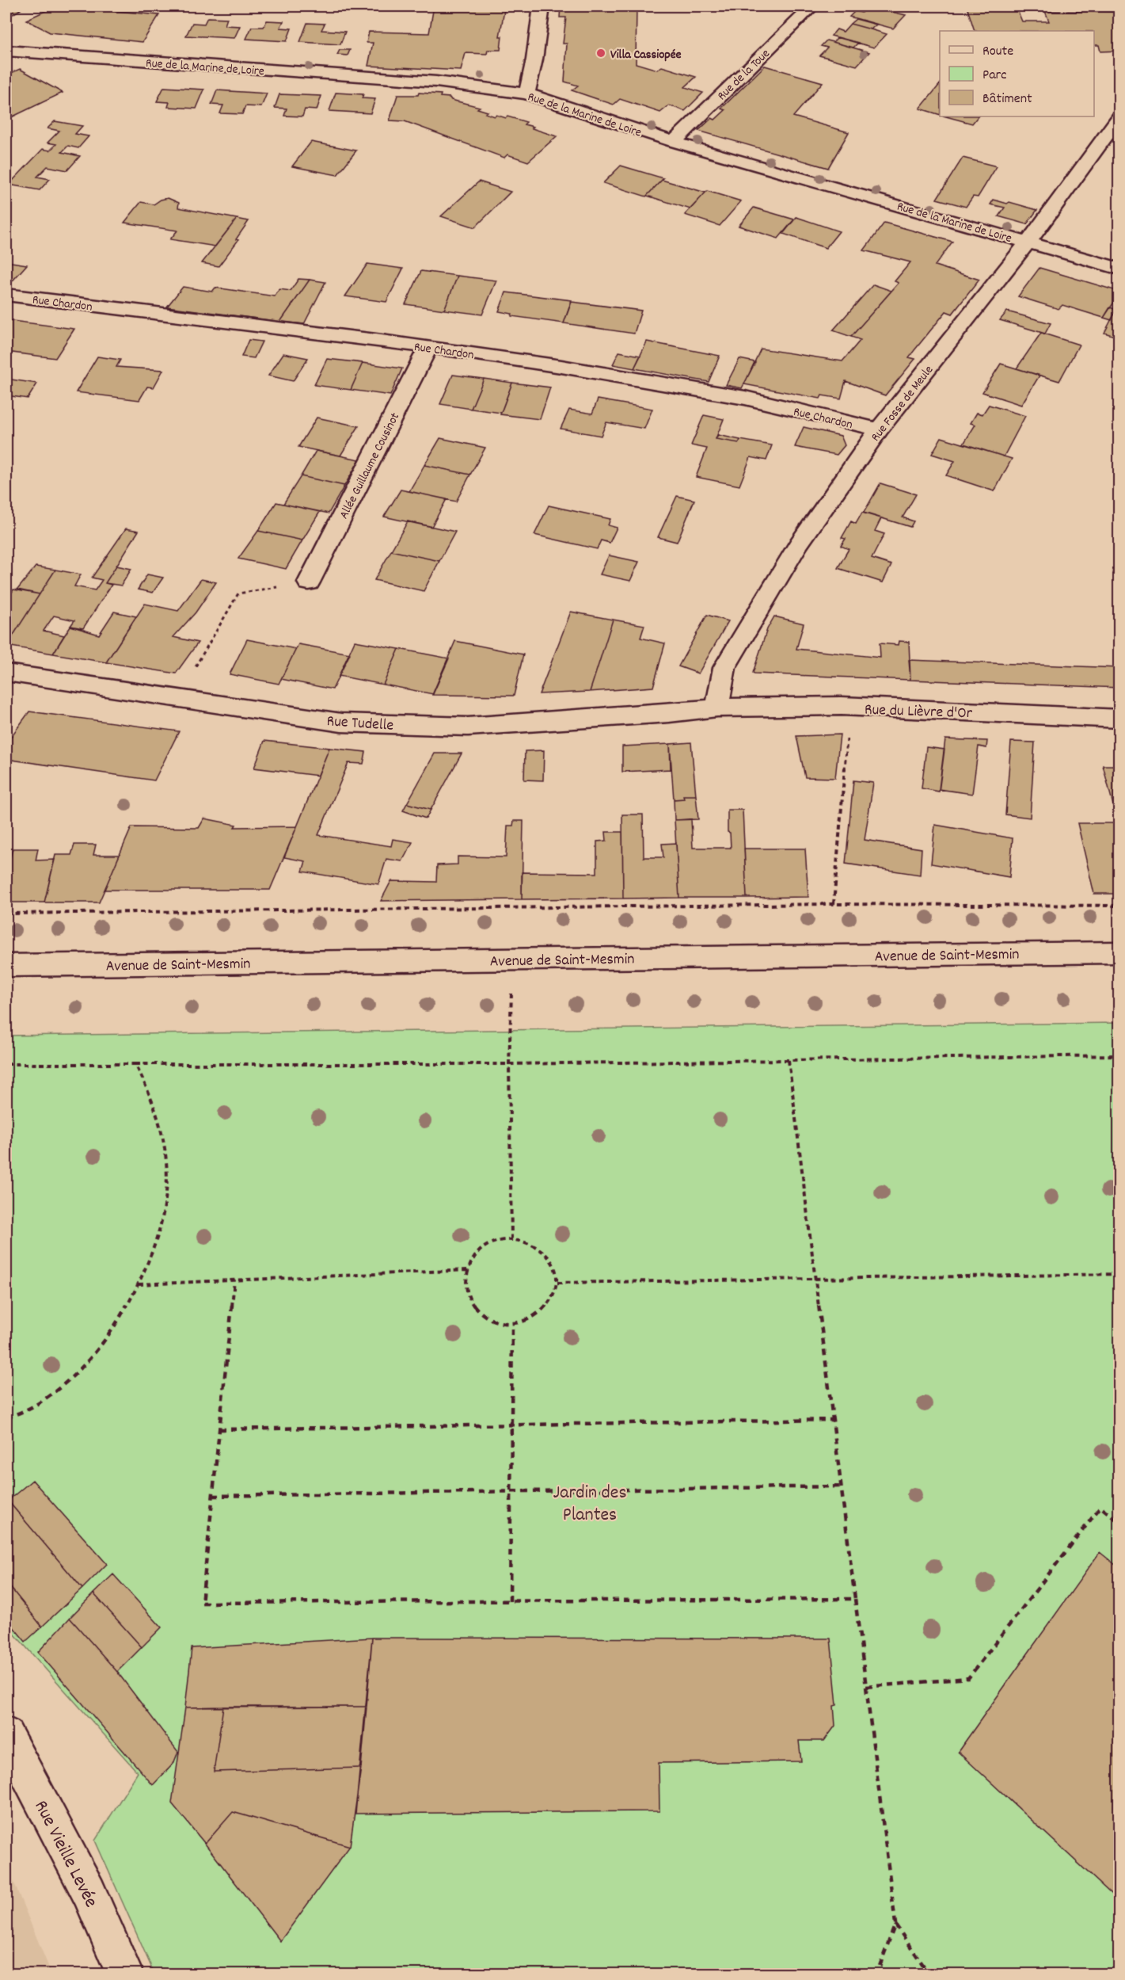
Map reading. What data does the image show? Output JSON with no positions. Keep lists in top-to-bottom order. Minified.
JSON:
{"streets":{"street":["Rue de la Marine de Loire","Rue de la Toue","Rue Chardon","Rue Fosse de Meule","Allée Guillaume Cousinot","Rue du Lièvre d'Or","Rue Tudelle","Avenue de Saint-Mesmin","Rue Vieille Levée"]},"crossings":[["Rue de la Marine de Loire","Rue de la Toue"],["Rue de la Marine de Loire","Rue Fosse de Meule"],["Rue Chardon","Rue Fosse de Meule"],["Rue Chardon","Allée Guillaume Cousinot"],["Rue Fosse de Meule","Rue du Lièvre d'Or"],["Rue Fosse de Meule","Rue Tudelle"],["Rue du Lièvre d'Or","Rue Tudelle"]],"parks":["Jardin des Plantes"],"places":["Villa Cassiopée"],"legend":["Route","Parc","Bâtiment"]}
